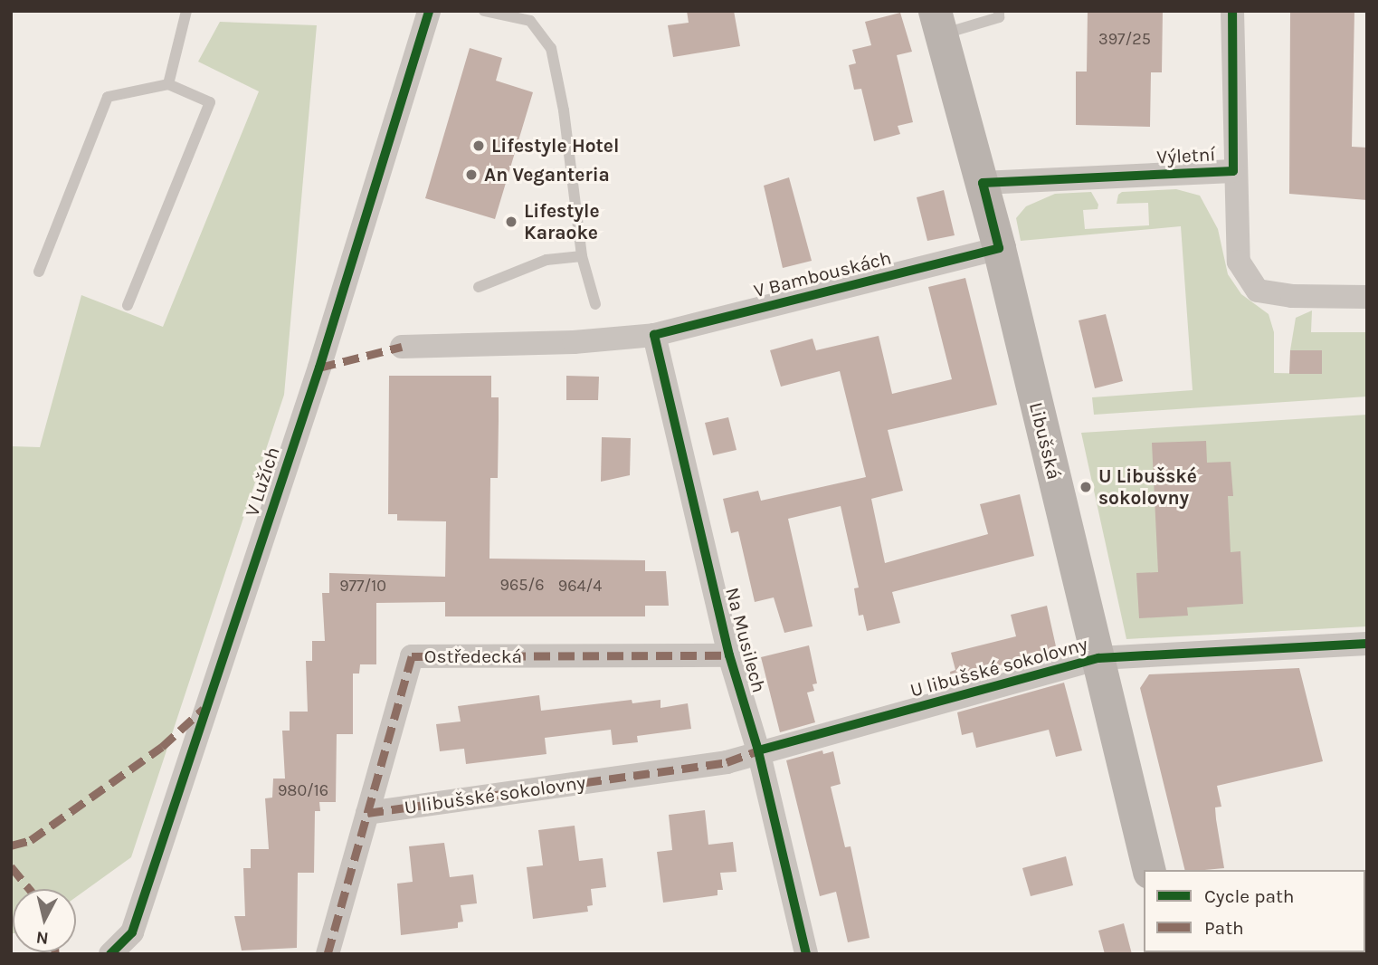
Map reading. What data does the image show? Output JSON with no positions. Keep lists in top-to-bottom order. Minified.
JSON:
{"streets":{"main road":["Libušská"],"street":["Výletní","V Bambouskách","V Lužích","Na Musilech","Ostředecká","U libušské sokolovny"]},"crossings":[["Výletní","Libušská"],["V Bambouskách","Libušská"],["V Bambouskách","Na Musilech"],["Libušská","U libušské sokolovny"],["Na Musilech","Ostředecká"],["Na Musilech","U libušské sokolovny"],["Ostředecká","U libušské sokolovny"]],"places":["Lifestyle Hotel","An Veganteria","Lifestyle Karaoke","U Libušské sokolovny"],"house_numbers":["397/25","965/6","977/10","964/4","980/16"],"legend":["Cycle path","Path"],"north":"bottom"}
